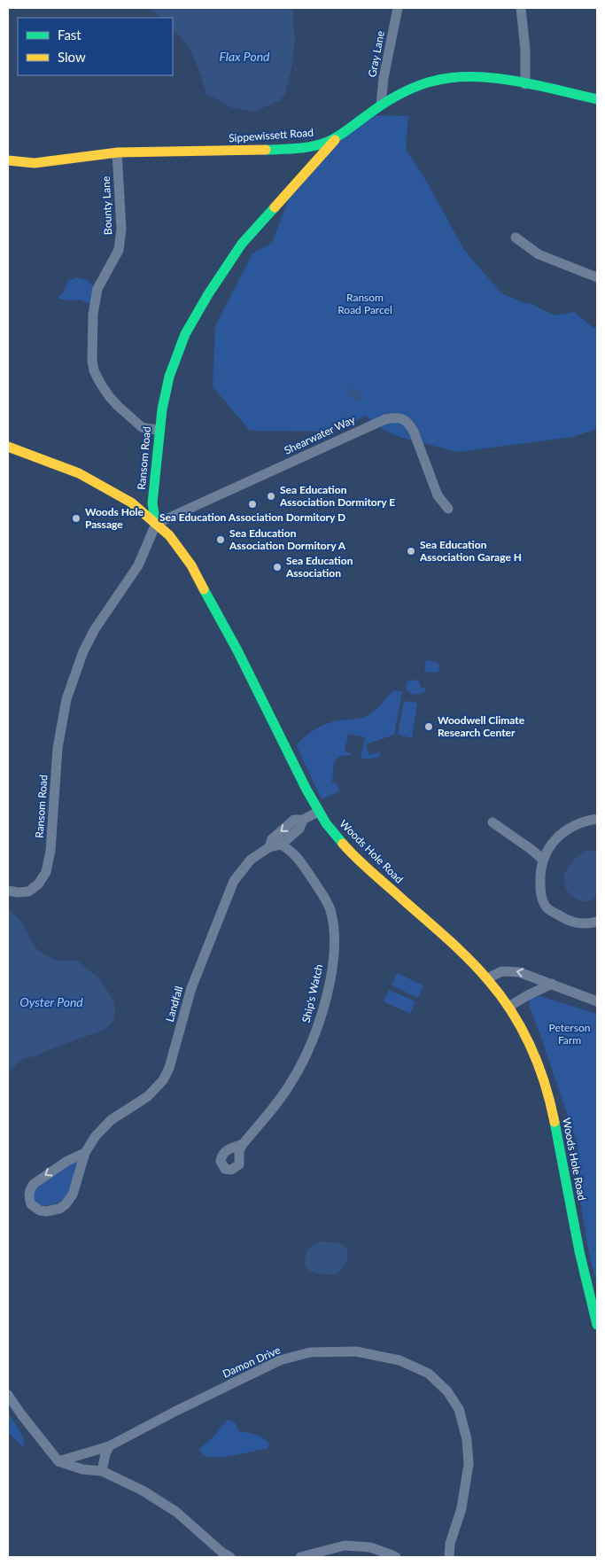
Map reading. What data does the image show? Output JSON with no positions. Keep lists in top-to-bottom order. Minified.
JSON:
{"streets":{"main road":["Sippewissett Road","Ransom Road","Woods Hole Road"],"street":["Gray Lane","Bounty Lane","Shearwater Way","Ship's Watch","Landfall","Damon Drive"]},"crossings":[["Gray Lane","Sippewissett Road"],["Sippewissett Road","Bounty Lane"],["Sippewissett Road","Ransom Road"],["Bounty Lane","Ransom Road"],["Shearwater Way","Ransom Road"],["Shearwater Way","Woods Hole Road"],["Ransom Road","Woods Hole Road"],["Woods Hole Road","Landfall"],["Ship's Watch","Landfall"]],"water":["Flax Pond","Oyster Pond"],"parks":["Ransom Road Parcel","Peterson Farm"],"places":["Sea Education Association Dormitory E","Sea Education Association Dormitory D","Woods Hole Passage","Sea Education Association Dormitory A","Sea Education Association Garage H","Sea Education Association","Woodwell Climate Research Center"],"legend":["Fast","Slow"]}
